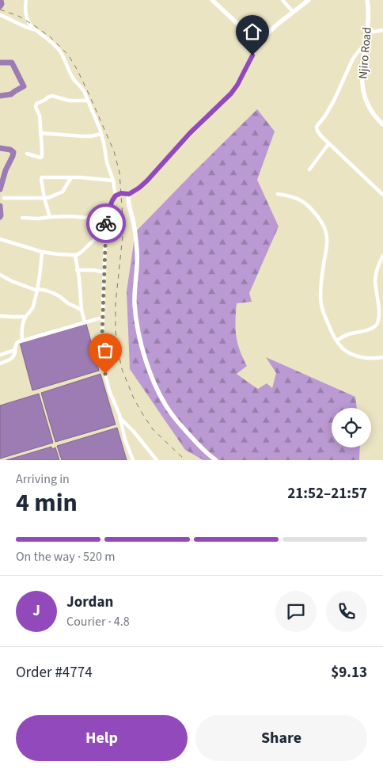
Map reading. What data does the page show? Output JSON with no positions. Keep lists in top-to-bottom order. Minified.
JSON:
{"streets":{"street":["Njiro Road"]},"page":{"heading":["4 min","Arriving in","21:52–21:57"],"panel":["Jordan","Courier · 4.8","Order #4774","$9.13"],"bar":"On the way · 520 m","round":"J","buttons":["Help","Share"]}}
